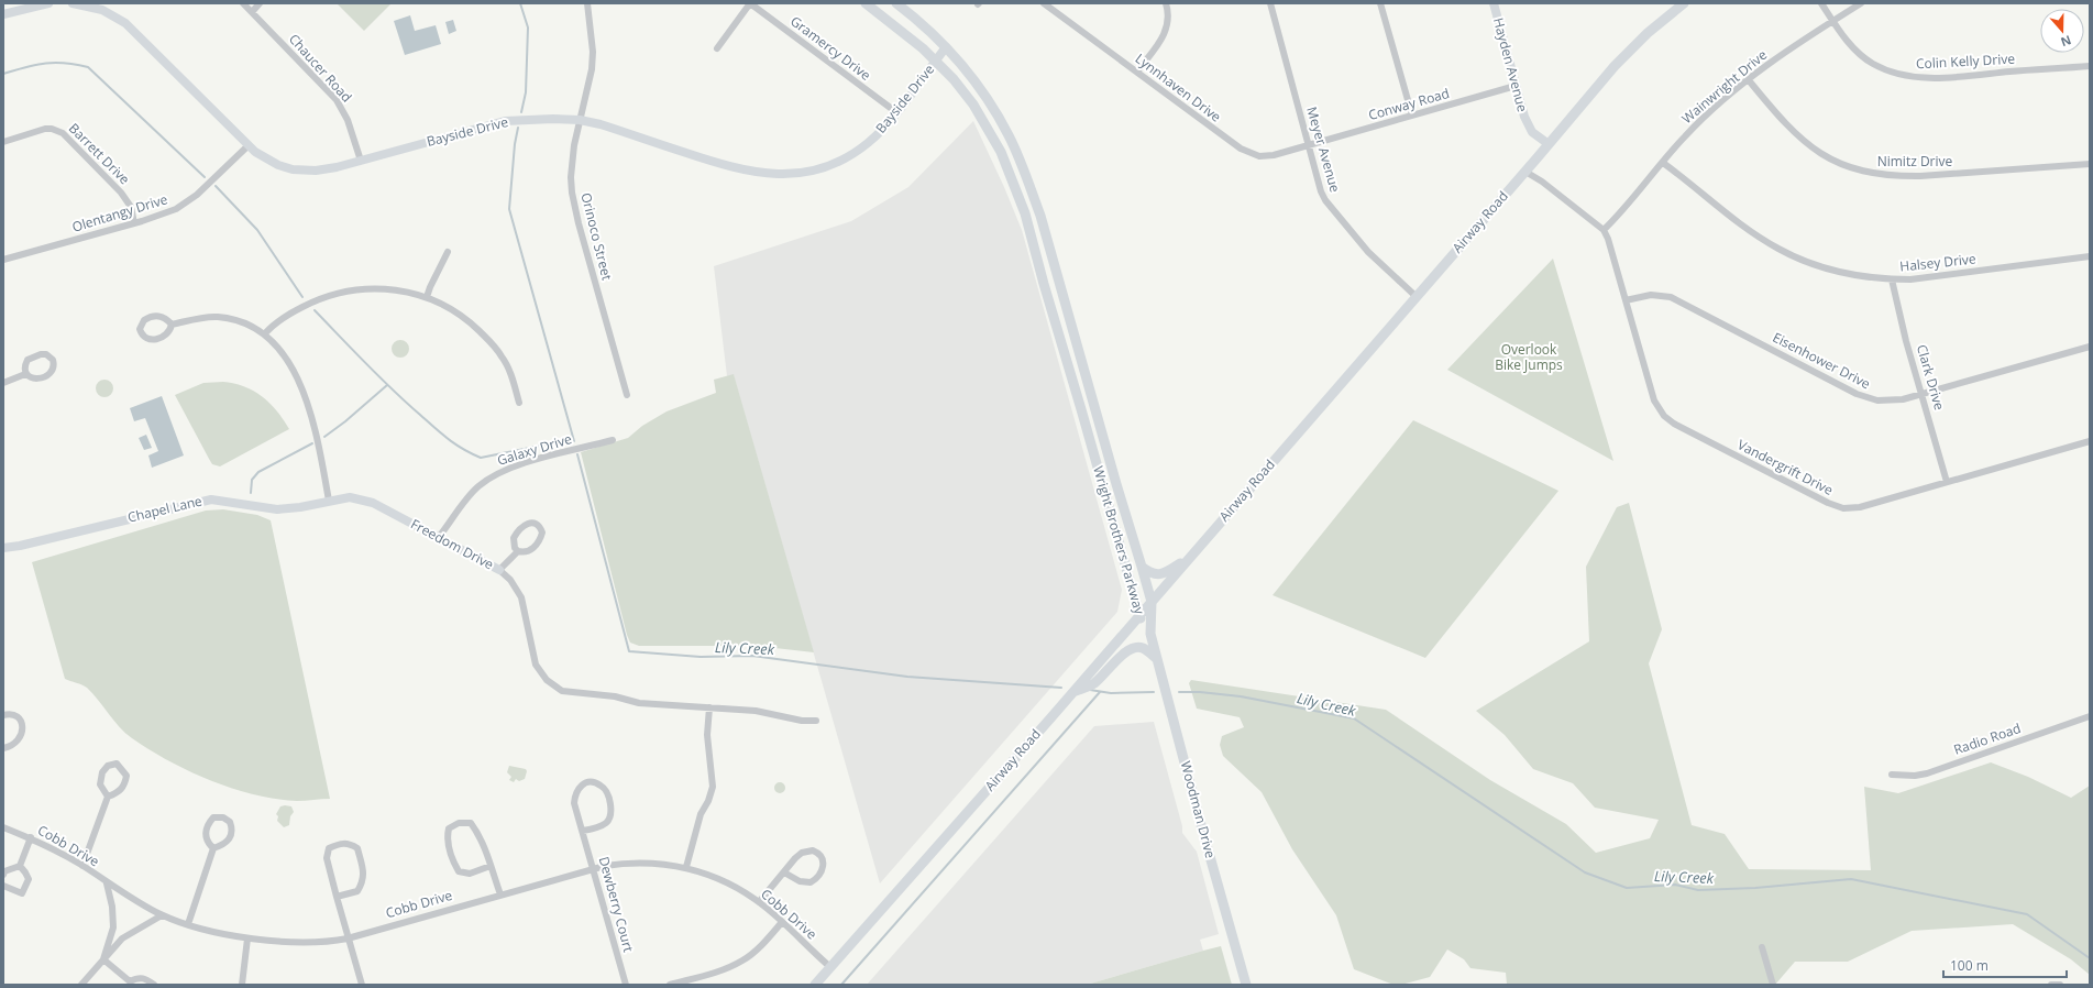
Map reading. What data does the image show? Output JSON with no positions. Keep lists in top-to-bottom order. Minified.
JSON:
{"streets":{"main road":["Airway Road","Wright Brothers Parkway","Woodman Drive"],"street":["Gramercy Drive","Colin Kelly Drive","Hayden Avenue","Chaucer Road","Wainwright Drive","Lynnhaven Drive","Bayside Drive","Conway Road","Meyer Avenue","Barrett Drive","Nimitz Drive","Olentangy Drive","Orinoco Street","Halsey Drive","Eisenhower Drive","Clark Drive","Galaxy Drive","Vandergrift Drive","Chapel Lane","Freedom Drive","Radio Road","Cobb Drive","Dewberry Court"]},"crossings":[["Gramercy Drive","Bayside Drive"],["Colin Kelly Drive","Wainwright Drive"],["Hayden Avenue","Conway Road"],["Hayden Avenue","Airway Road"],["Chaucer Road","Bayside Drive"],["Wainwright Drive","Nimitz Drive"],["Wainwright Drive","Halsey Drive"],["Wainwright Drive","Vandergrift Drive"],["Lynnhaven Drive","Conway Road"],["Lynnhaven Drive","Meyer Avenue"],["Bayside Drive","Olentangy Drive"],["Bayside Drive","Orinoco Street"],["Bayside Drive","Wright Brothers Parkway"],["Conway Road","Meyer Avenue"],["Meyer Avenue","Airway Road"],["Barrett Drive","Olentangy Drive"],["Airway Road","Wright Brothers Parkway"],["Airway Road","Cobb Drive"],["Halsey Drive","Clark Drive"],["Eisenhower Drive","Clark Drive"],["Eisenhower Drive","Vandergrift Drive"],["Clark Drive","Vandergrift Drive"],["Galaxy Drive","Freedom Drive"],["Chapel Lane","Freedom Drive"],["Wright Brothers Parkway","Woodman Drive"],["Cobb Drive","Dewberry Court"]],"water":["Lily Creek"],"parks":["Overlook Bike Jumps"],"scale_bar":"100 m","north":"bottom"}
